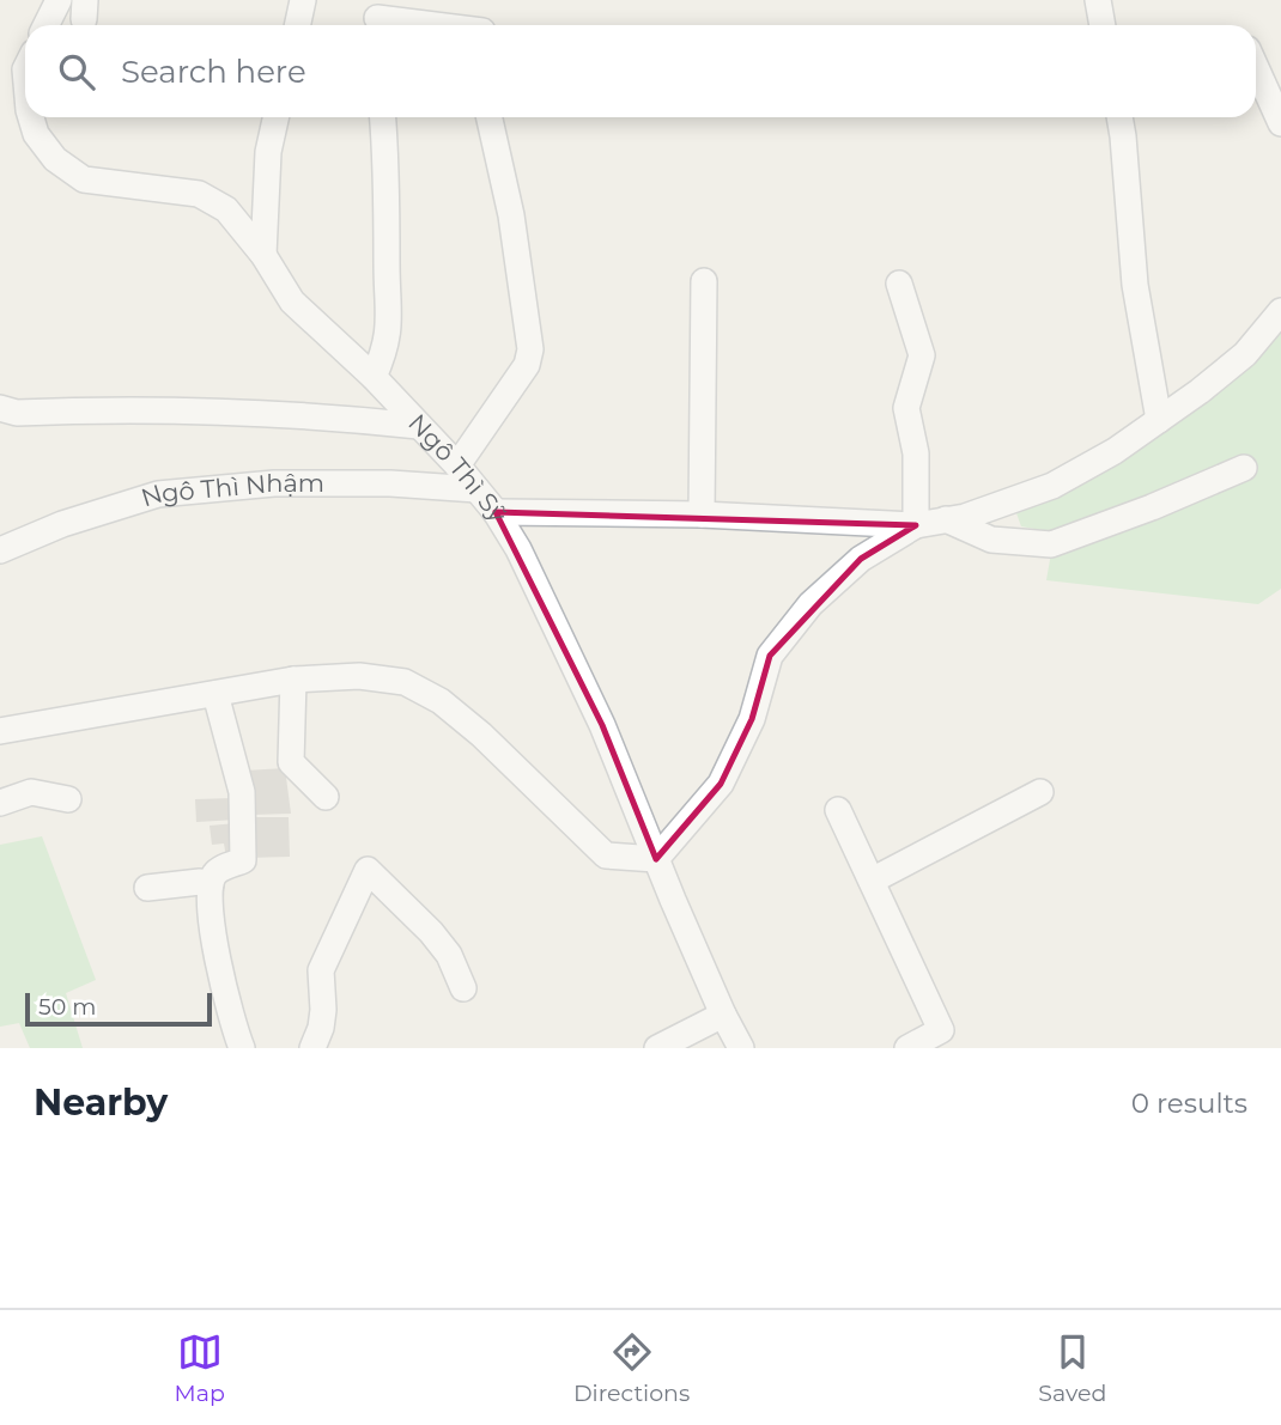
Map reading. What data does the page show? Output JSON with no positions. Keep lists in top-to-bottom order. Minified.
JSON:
{"streets":{"street":["Ngô Thì Sỹ","Ngô Thì Nhậm"]},"crossings":[["Ngô Thì Sỹ","Ngô Thì Nhậm"]],"scale_bar":"50 m","page":{"search":"Search here","scale":"50 m","heading":["Nearby","0 results"],"nav":["Map","Directions","Saved"]}}
